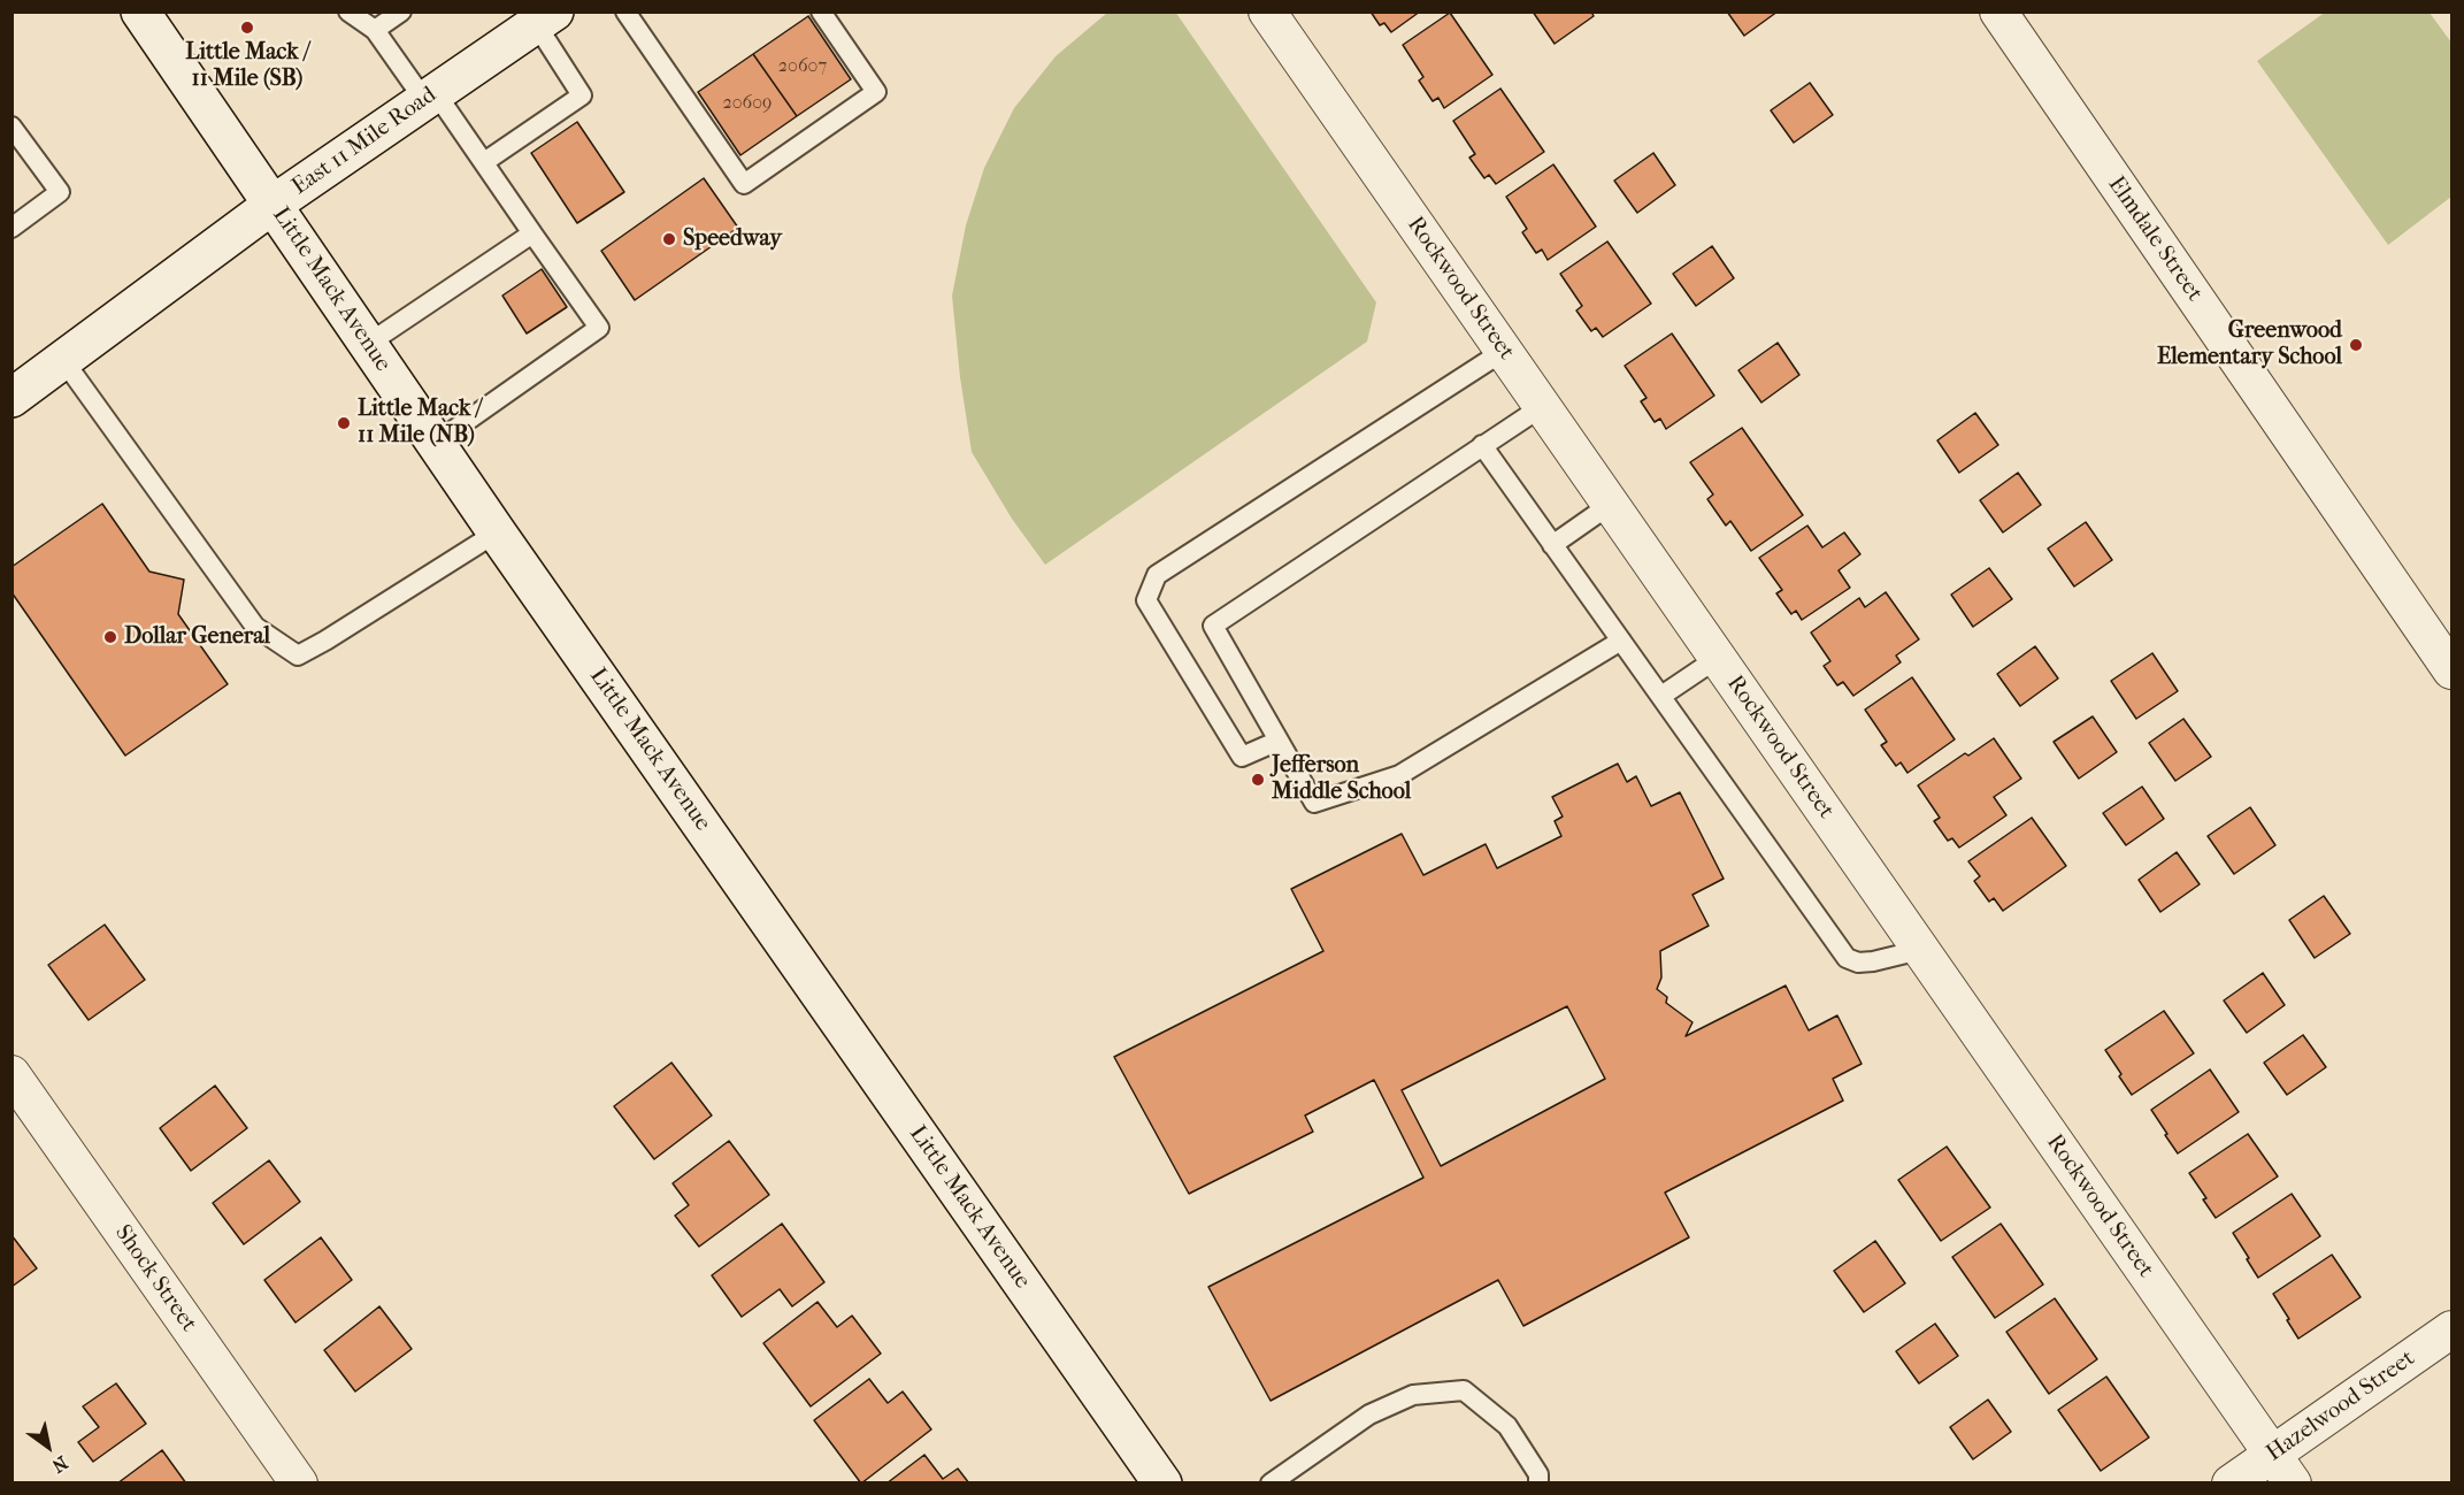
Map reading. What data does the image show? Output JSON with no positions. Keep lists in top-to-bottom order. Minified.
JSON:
{"streets":{"main road":["East 11 Mile Road","Little Mack Avenue"],"street":["Elmdale Street","Rockwood Street","Shock Street","Hazelwood Street"]},"crossings":[["East 11 Mile Road","Little Mack Avenue"],["Rockwood Street","Hazelwood Street"]],"places":["Little Mack / 11 Mile (SB)","Speedway","Greenwood Elementary School","Little Mack / 11 Mile (NB)","Dollar General","Jefferson Middle School"],"house_numbers":["20607","20609"],"north":"bottom right"}
